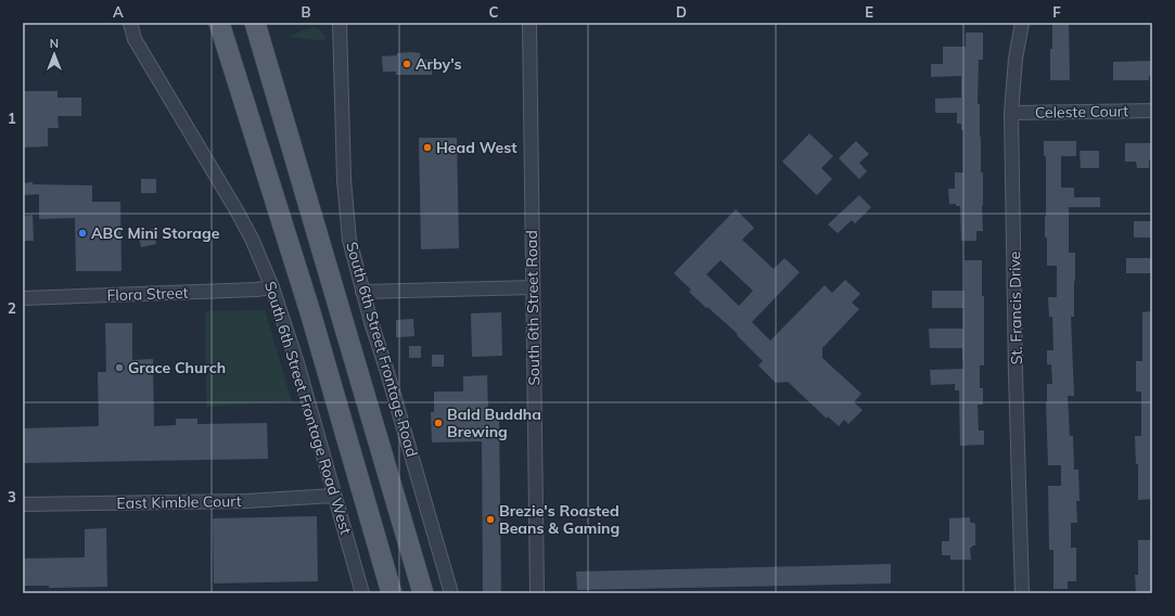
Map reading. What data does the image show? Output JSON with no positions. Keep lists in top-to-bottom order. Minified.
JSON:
{"streets":{"street":["Celeste Court","Flora Street","South 6th Street Road","St. Francis Drive","South 6th Street Frontage Road","South 6th Street Frontage Road West","East Kimble Court"]},"crossings":[["Celeste Court","St. Francis Drive"],["Flora Street","South 6th Street Frontage Road West"],["South 6th Street Frontage Road West","East Kimble Court"]],"places":["Arby's","Head West","ABC Mini Storage","Grace Church","Bald Buddha Brewing","Brezie's Roasted Beans & Gaming"],"north":"top","grid":{"columns":["A","B","C","D","E","F"],"rows":["1","2","3"]}}
